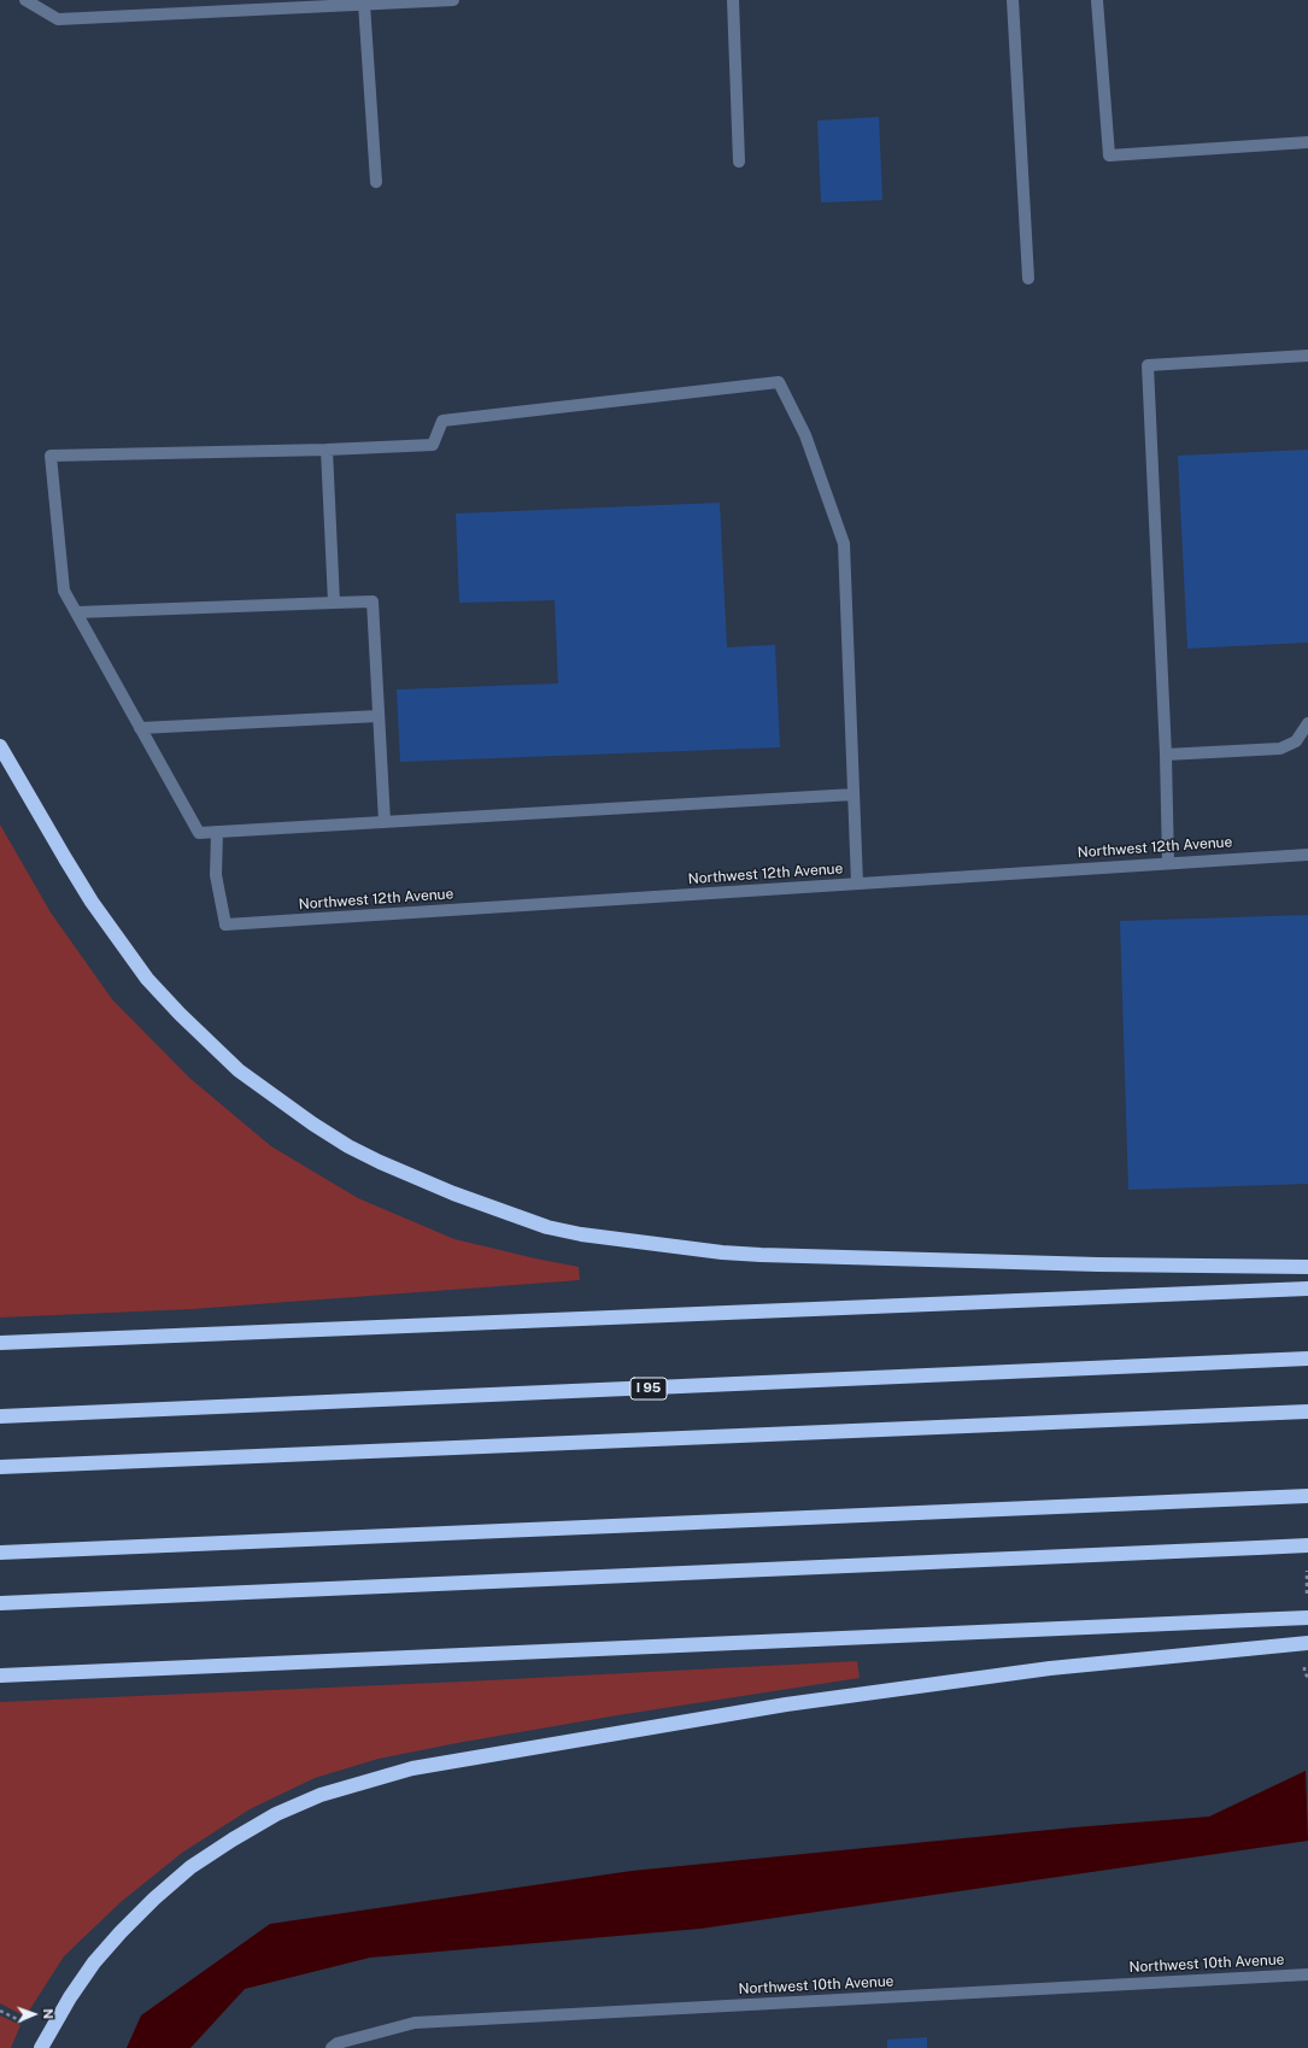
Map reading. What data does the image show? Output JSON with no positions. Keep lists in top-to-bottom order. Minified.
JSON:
{"streets":{"highway":["I 95"],"street":["Northwest 12th Avenue","Northwest 10th Avenue"]},"north":"right"}
